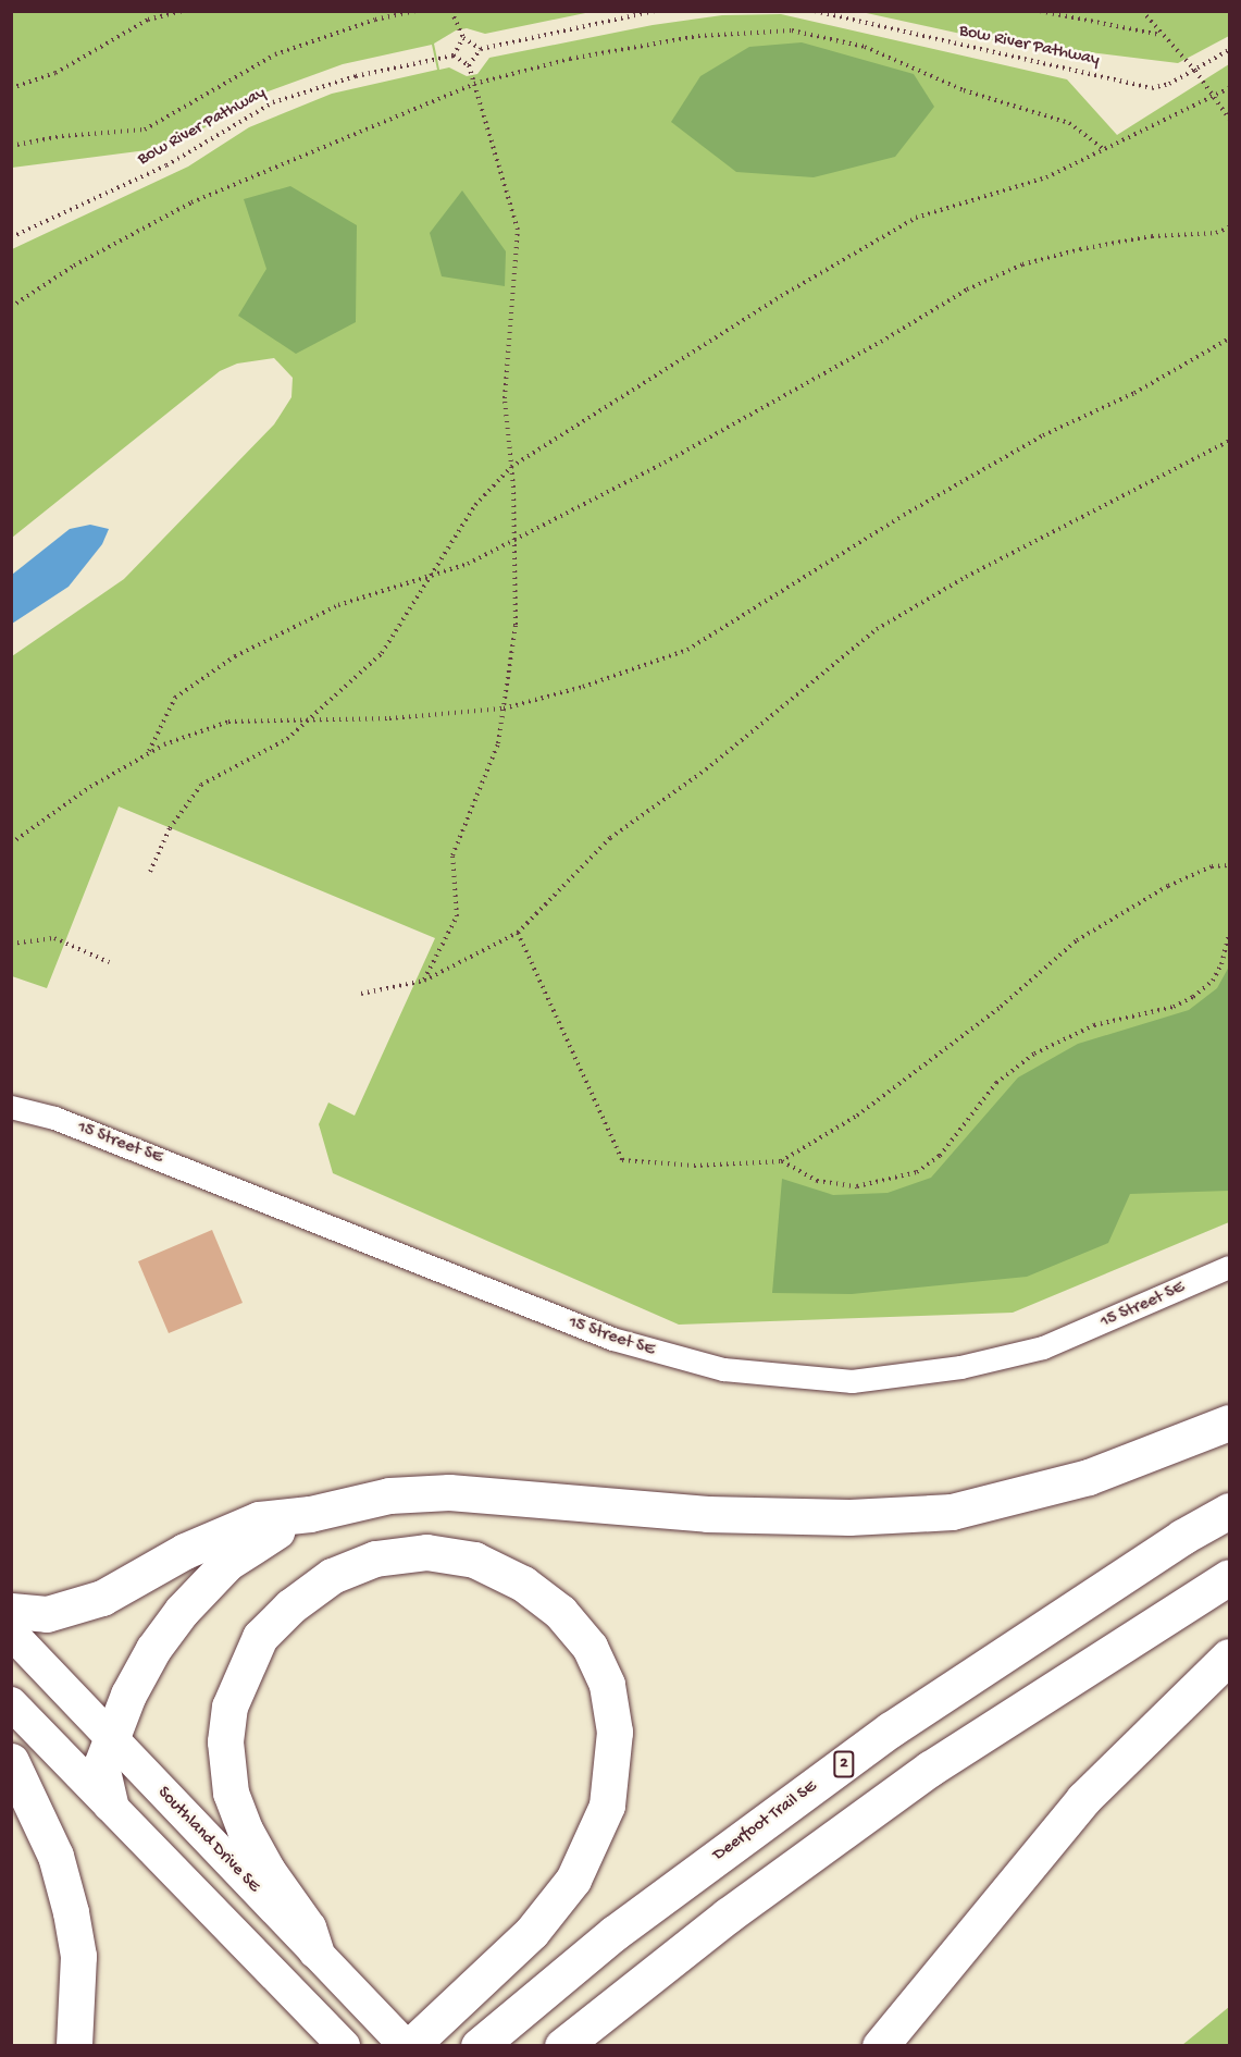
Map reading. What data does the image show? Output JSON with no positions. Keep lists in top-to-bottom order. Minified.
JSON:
{"streets":{"highway":["2","Deerfoot Trail SE"],"main road":["Southland Drive SE"],"street":["15 Street SE"],"path":["Bow River Pathway"]}}
